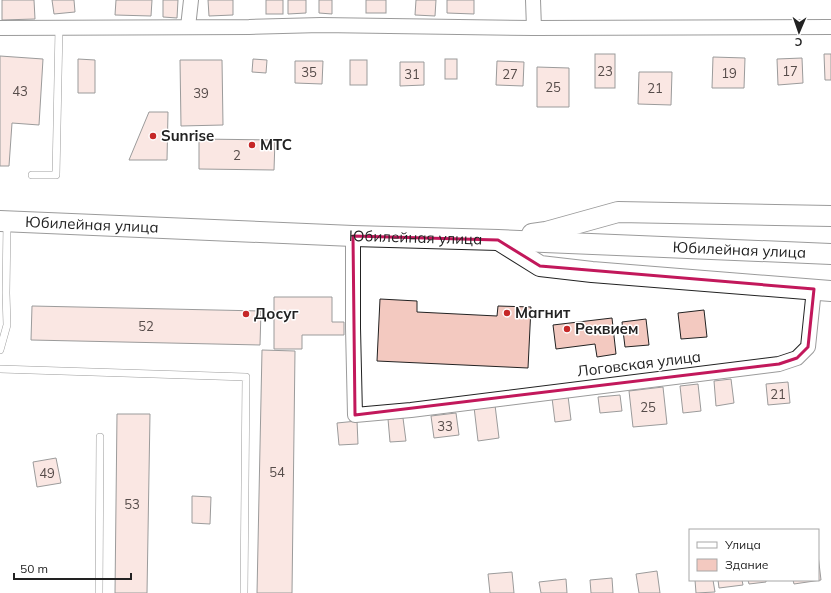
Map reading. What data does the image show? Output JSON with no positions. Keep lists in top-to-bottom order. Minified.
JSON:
{"streets":{"main road":["Юбилейная улица"],"street":["Логовская улица"]},"crossings":[["Юбилейная улица","Логовская улица"]],"places":["Sunrise","МТС","Магнит","Досуг","Реквием"],"house_numbers":["23","17","35","19","31","27","25","21","43","39","2","52","21","25","33","54","49","53"],"legend":["Улица","Здание"],"scale_bar":"50 m","north":"bottom"}
